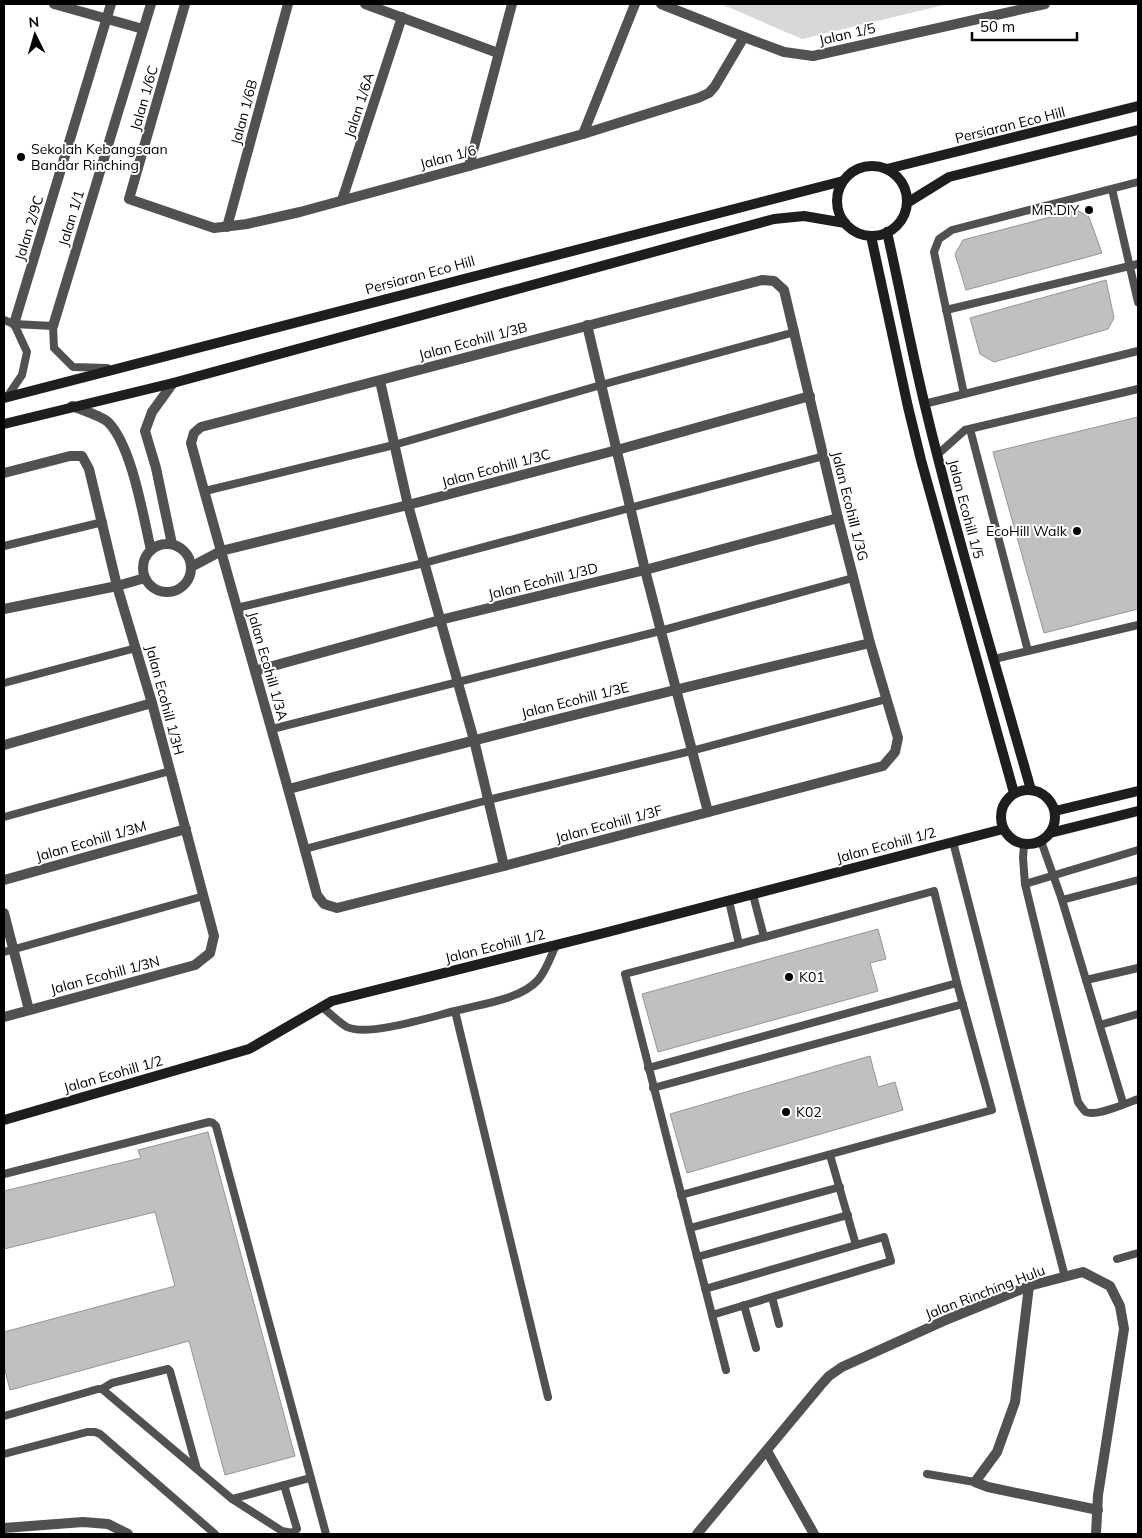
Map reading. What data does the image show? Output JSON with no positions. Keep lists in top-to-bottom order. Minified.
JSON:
{"streets":{"street":["Jalan 1/5","Jalan 1/6C","Jalan 1/6A","Jalan 1/6B","Persiaran Eco Hill","Jalan 1/6","Jalan 1/1","Jalan 2/9C","Jalan Ecohill 1/3B","Jalan Ecohill 1/3C","Jalan Ecohill 1/3G","Jalan Ecohill 1/5","Jalan Ecohill 1/3D","Jalan Ecohill 1/3A","Jalan Ecohill 1/3H","Jalan Ecohill 1/3E","Jalan Ecohill 1/3F","Jalan Ecohill 1/3M","Jalan Ecohill 1/2","Jalan Ecohill 1/3N","Jalan Rinching Hulu"]},"crossings":[["Jalan 1/5","Jalan 1/6"],["Jalan 1/6C","Jalan 1/6"],["Jalan 1/6A","Jalan 1/6"],["Jalan 1/6B","Jalan 1/6"],["Persiaran Eco Hill","Jalan 1/1"],["Persiaran Eco Hill","Jalan Ecohill 1/5"],["Jalan Ecohill 1/3B","Jalan Ecohill 1/3G"],["Jalan Ecohill 1/3B","Jalan Ecohill 1/3A"],["Jalan Ecohill 1/3C","Jalan Ecohill 1/3G"],["Jalan Ecohill 1/3C","Jalan Ecohill 1/3A"],["Jalan Ecohill 1/3G","Jalan Ecohill 1/3D"],["Jalan Ecohill 1/3G","Jalan Ecohill 1/3E"],["Jalan Ecohill 1/3G","Jalan Ecohill 1/3F"],["Jalan Ecohill 1/5","Jalan Ecohill 1/2"],["Jalan Ecohill 1/3D","Jalan Ecohill 1/3A"],["Jalan Ecohill 1/3A","Jalan Ecohill 1/3E"],["Jalan Ecohill 1/3A","Jalan Ecohill 1/3F"],["Jalan Ecohill 1/3H","Jalan Ecohill 1/3M"],["Jalan Ecohill 1/3H","Jalan Ecohill 1/3N"]],"places":["Sekolah Kebangsaan Bandar Rinching","MR.DIY","EcoHill Walk","K01","K02"],"scale_bar":"50 m","north":"top"}
